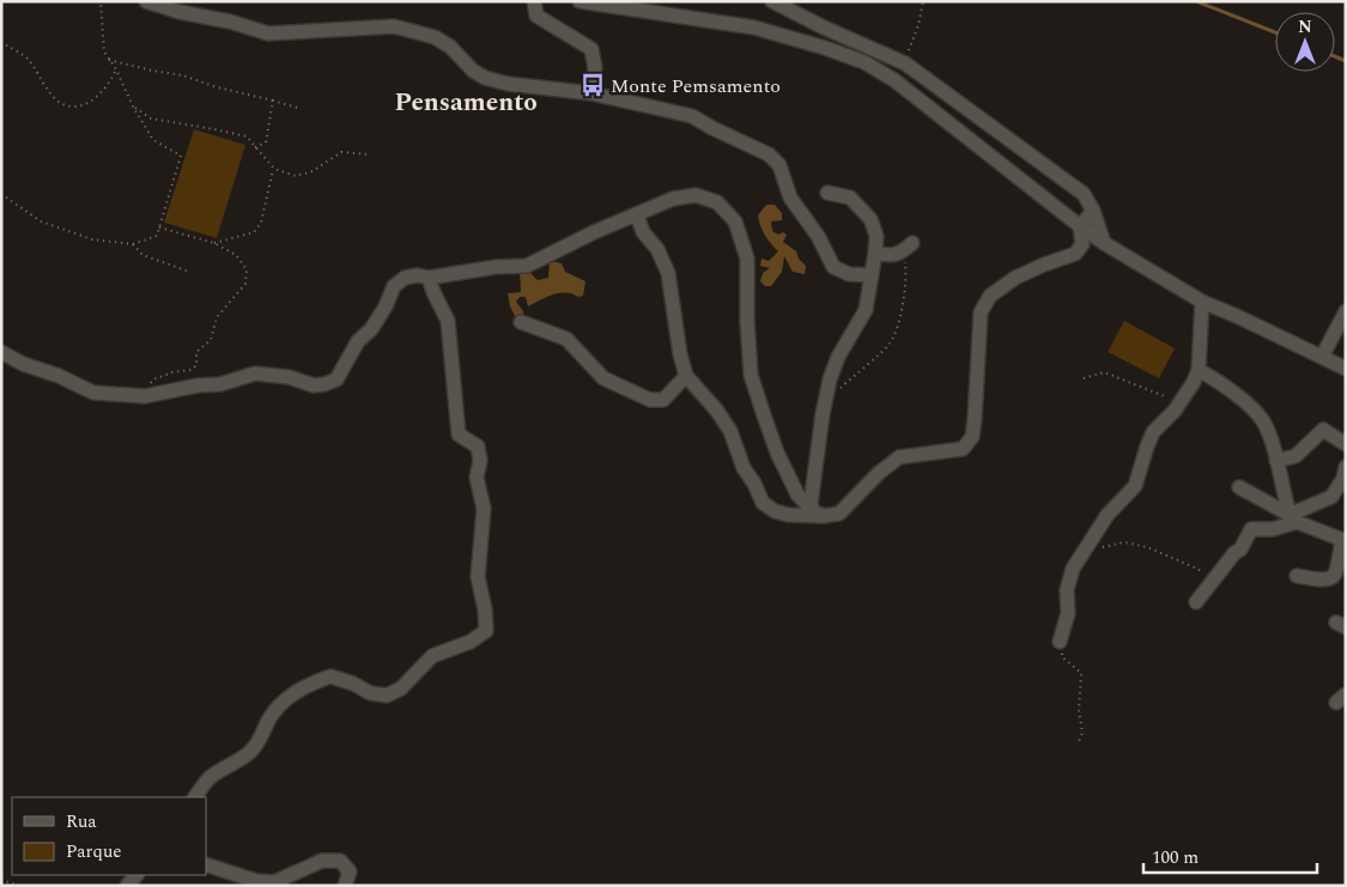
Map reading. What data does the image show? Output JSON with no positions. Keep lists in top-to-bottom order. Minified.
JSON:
{"districts":["Pensamento"],"places":{"bus stop":["Monte Pemsamento"]},"legend":["Rua","Parque"],"scale_bar":"100 m","north":"top"}
